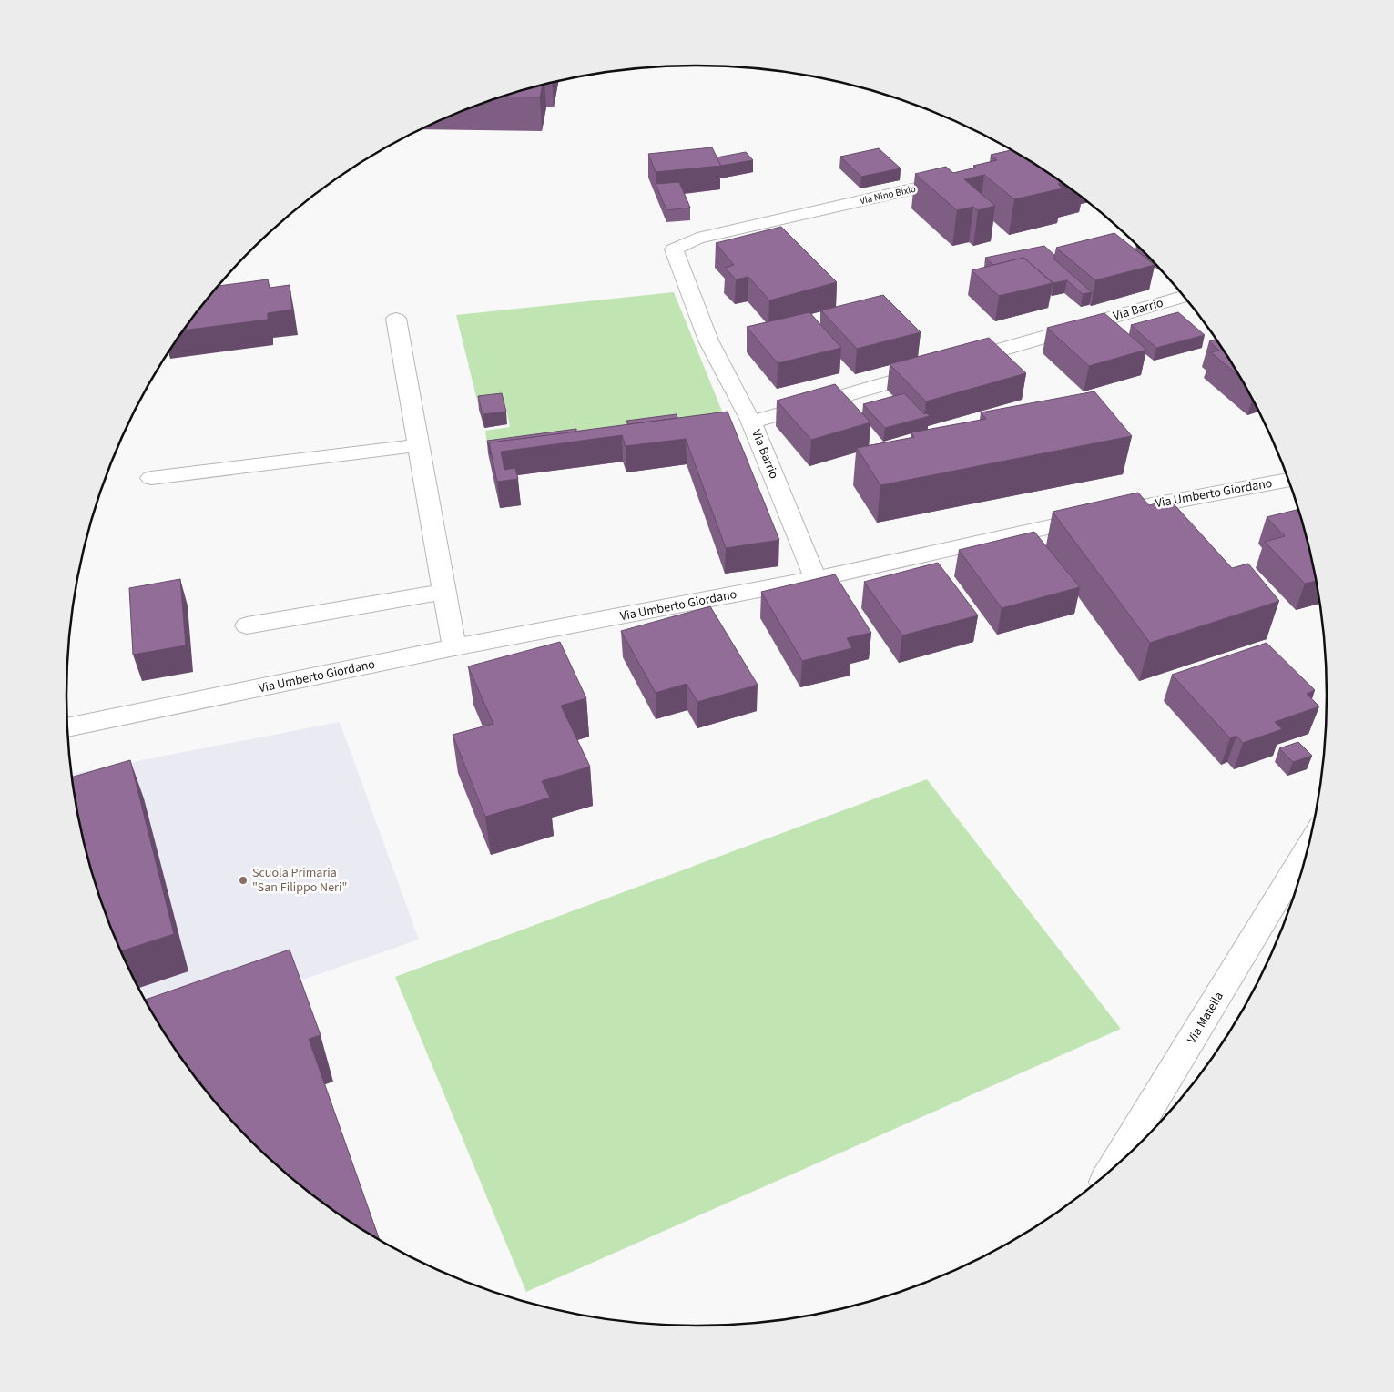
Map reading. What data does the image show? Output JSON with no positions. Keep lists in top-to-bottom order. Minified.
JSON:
{"streets":{"street":["Via Nino Bixio","Via Barrio","Via Umberto Giordano","Via Matella"]},"crossings":[["Via Nino Bixio","Via Barrio"],["Via Barrio","Via Umberto Giordano"]],"places":["Scuola Primaria \"San Filippo Neri\""]}
